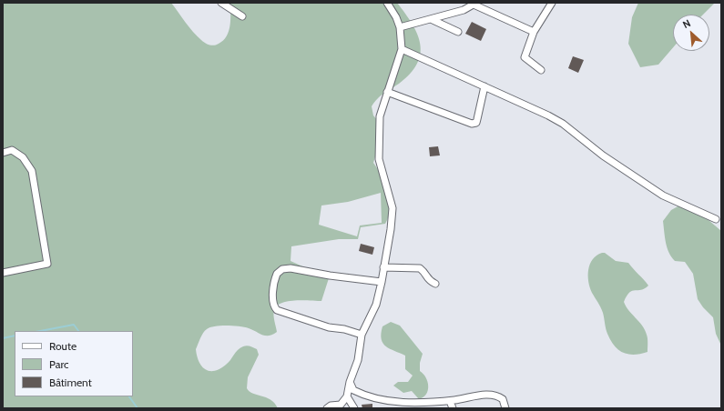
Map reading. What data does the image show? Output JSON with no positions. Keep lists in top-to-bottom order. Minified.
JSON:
{"legend":["Route","Parc","Bâtiment"],"north":"top left"}
